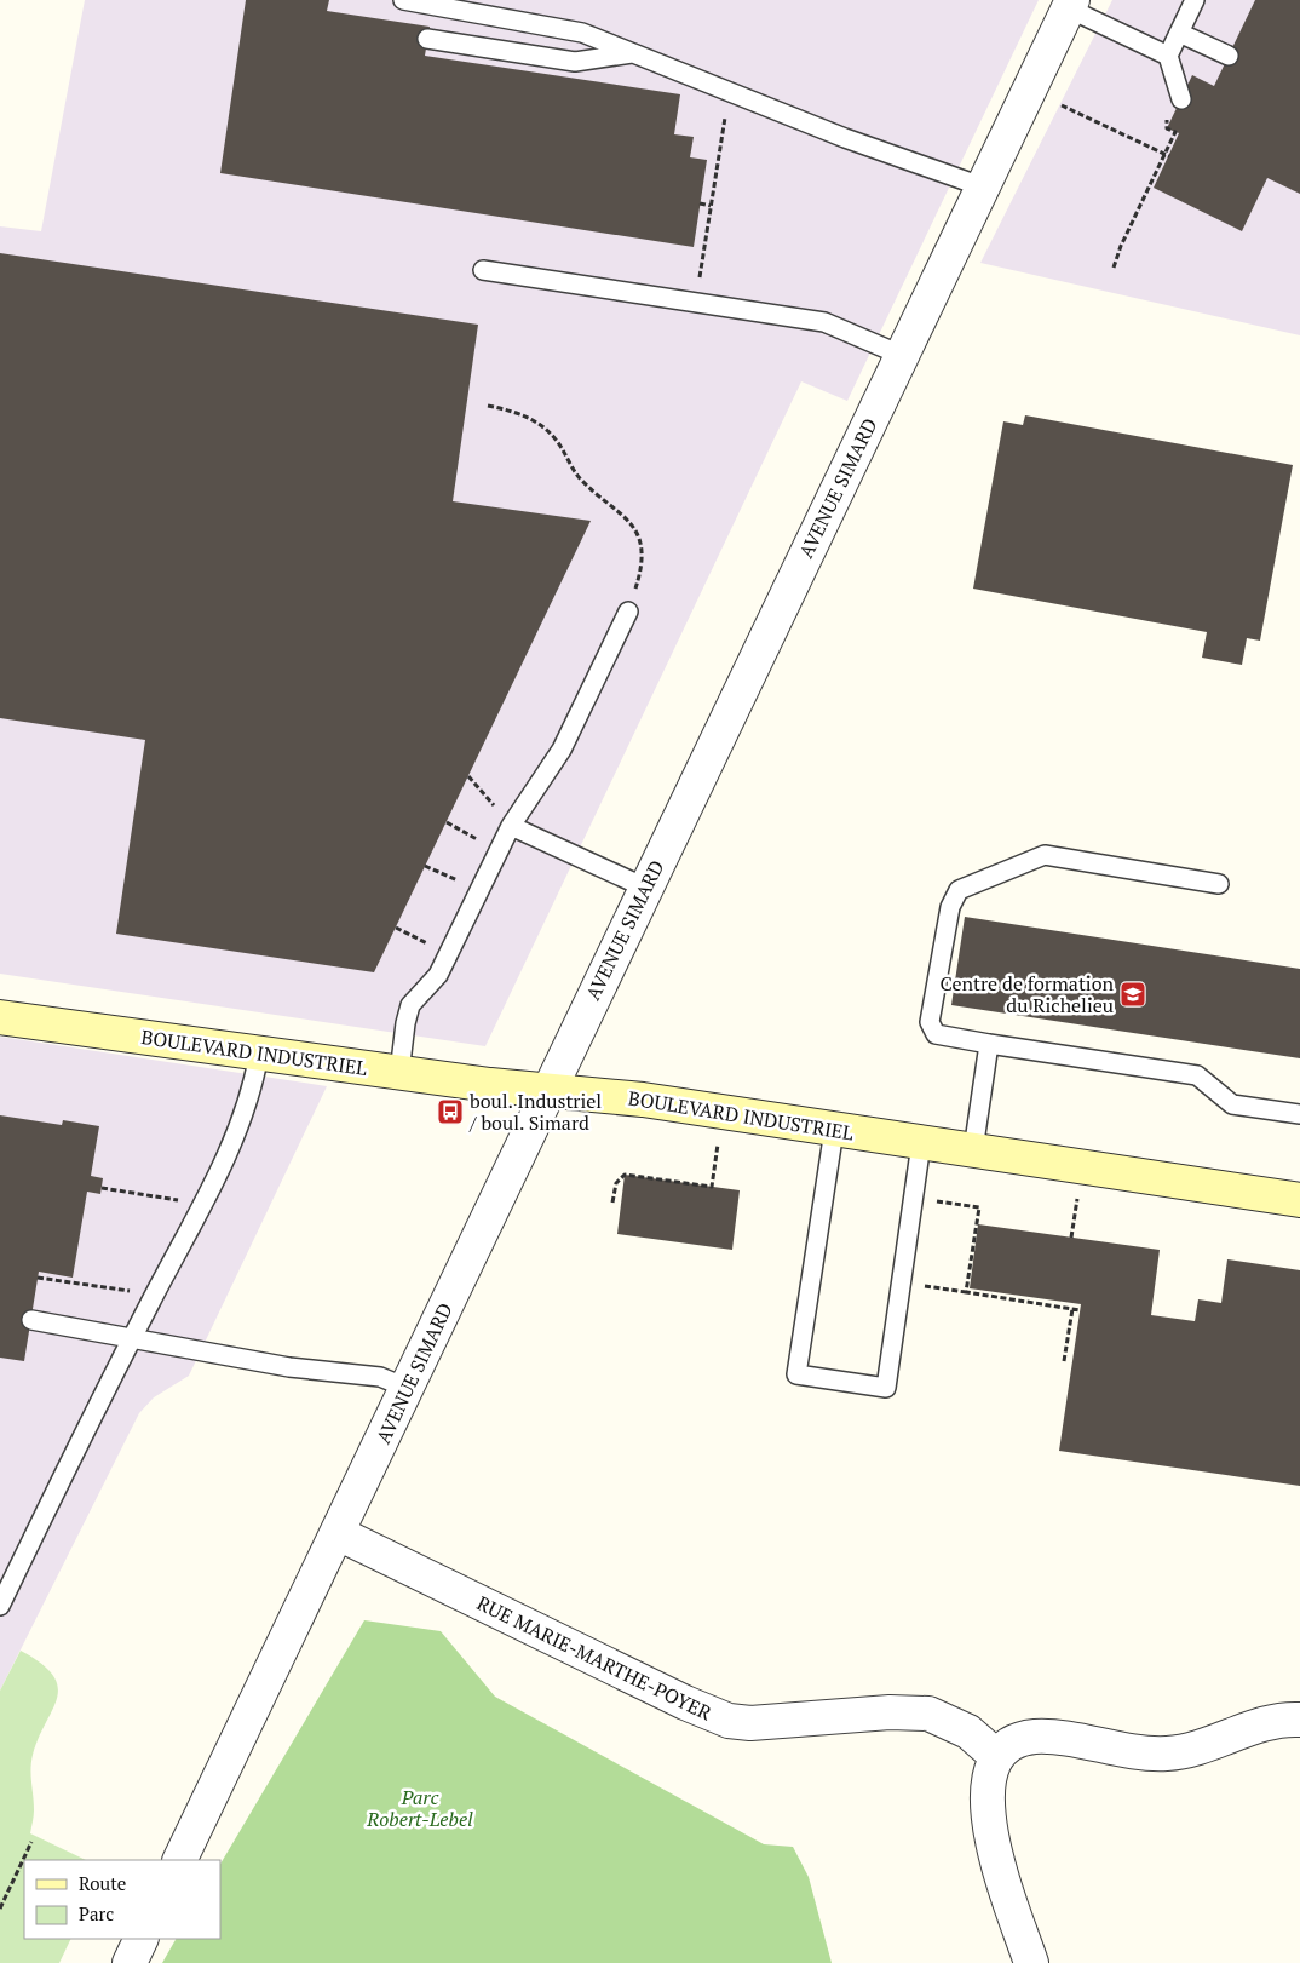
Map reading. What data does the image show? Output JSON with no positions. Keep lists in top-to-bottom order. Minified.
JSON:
{"streets":{"street":["AVENUE SIMARD","BOULEVARD INDUSTRIEL","RUE MARIE-MARTHE-POYER"]},"crossings":[["AVENUE SIMARD","BOULEVARD INDUSTRIEL"],["AVENUE SIMARD","RUE MARIE-MARTHE-POYER"]],"parks":["Parc Robert-Lebel"],"places":{"school or university":["Centre de formation du Richelieu"],"bus stop":["boul. Industriel / boul. Simard"]},"legend":["Route","Parc"]}
